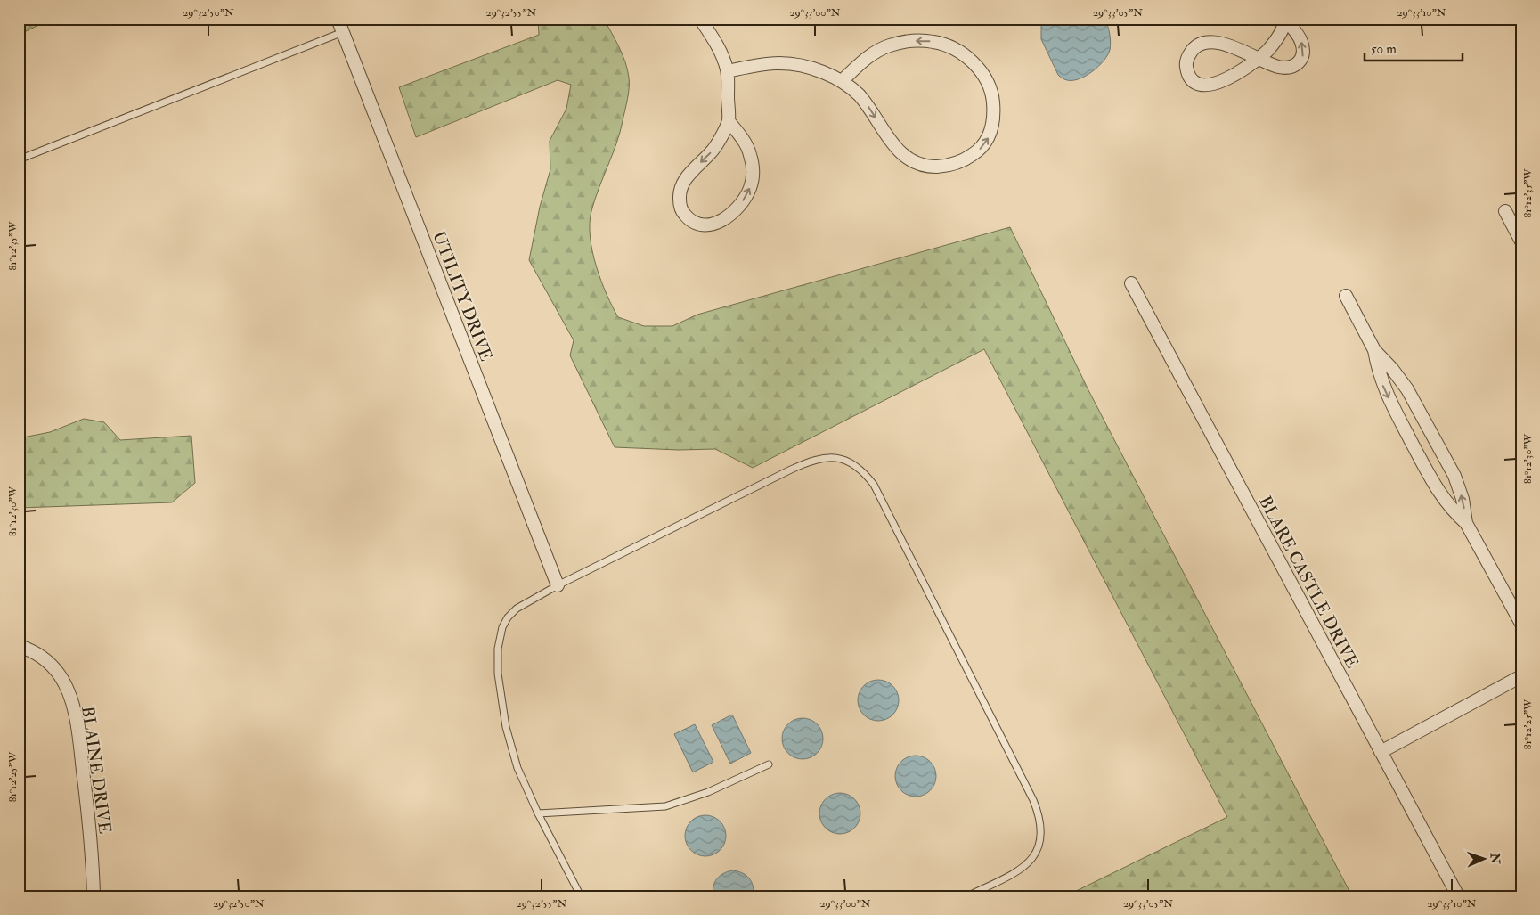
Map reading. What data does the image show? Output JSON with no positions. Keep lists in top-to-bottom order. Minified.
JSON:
{"streets":{"street":["UTILITY DRIVE","BLARE CASTLE DRIVE","BLAINE DRIVE"]},"scale_bar":"50 m","north":"right","coordinates":["29°32'50\"N","29°32'55\"N","29°33'00\"N","29°33'05\"N","29°33'10\"N","81°12'35\"W","81°12'30\"W","81°12'25\"W"]}
